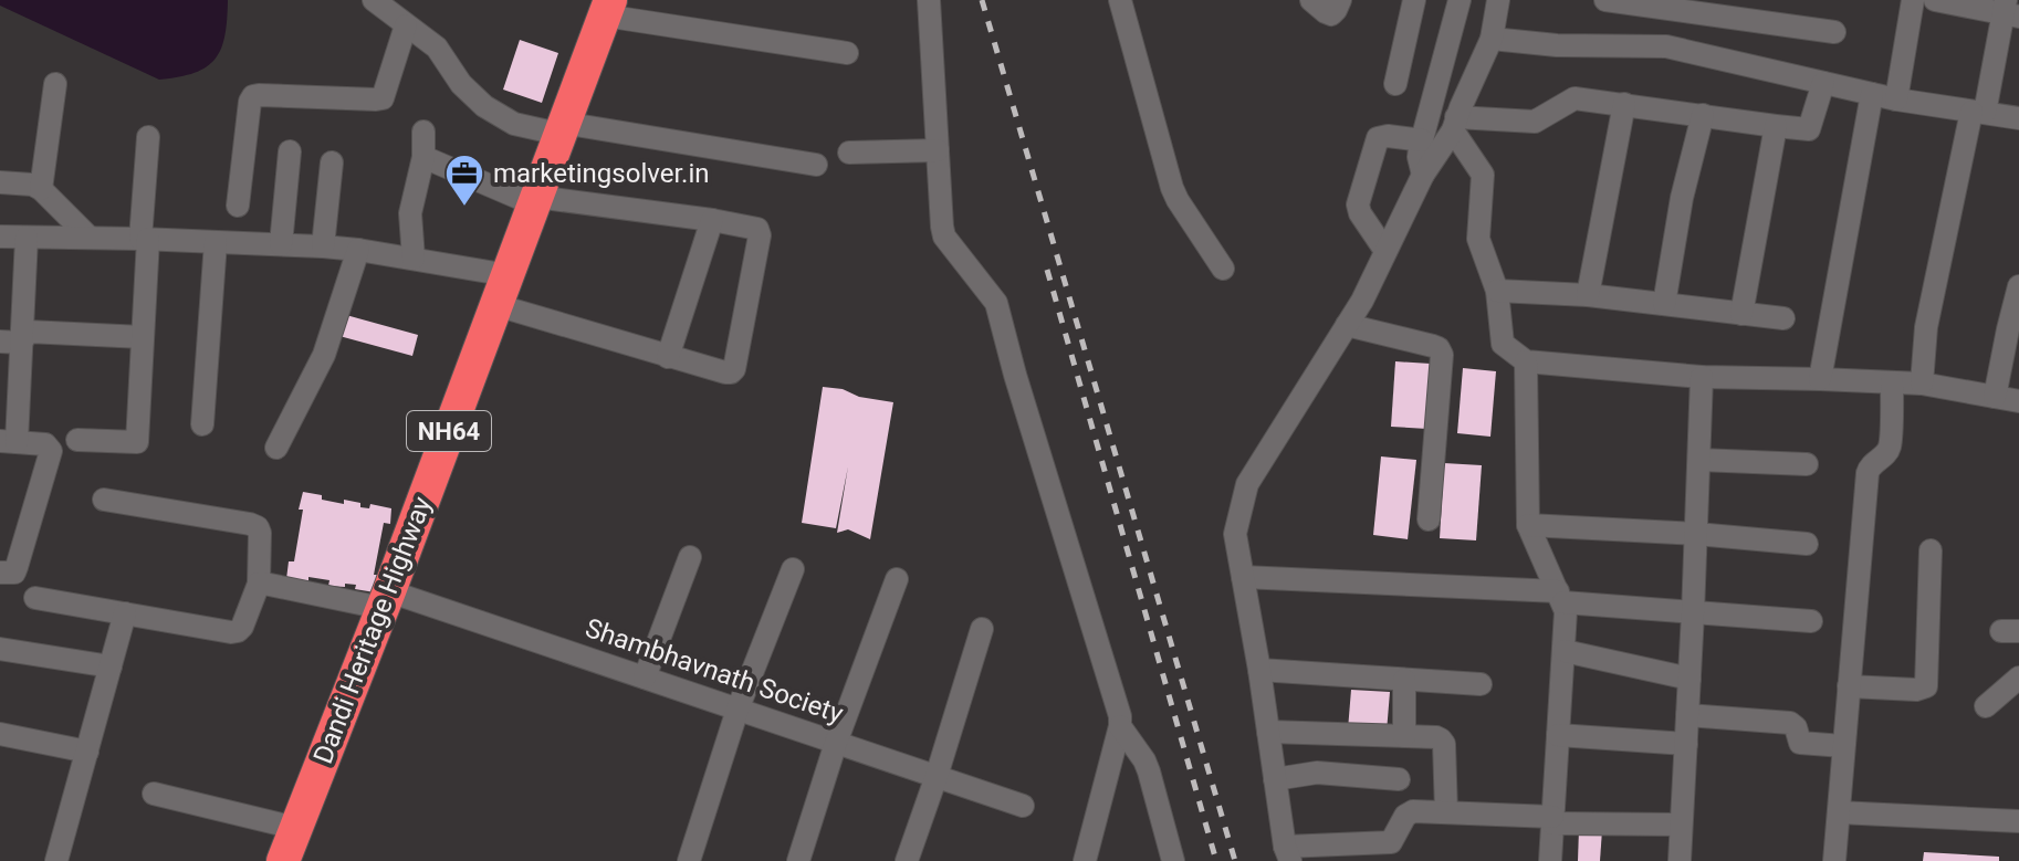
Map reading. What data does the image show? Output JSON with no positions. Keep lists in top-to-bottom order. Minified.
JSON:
{"streets":{"highway":["NH64","Dandi Heritage Highway"],"street":["Shambhavnath Society"]},"crossings":[["Dandi Heritage Highway","Shambhavnath Society"]],"places":{"office":["marketingsolver.in"]}}
